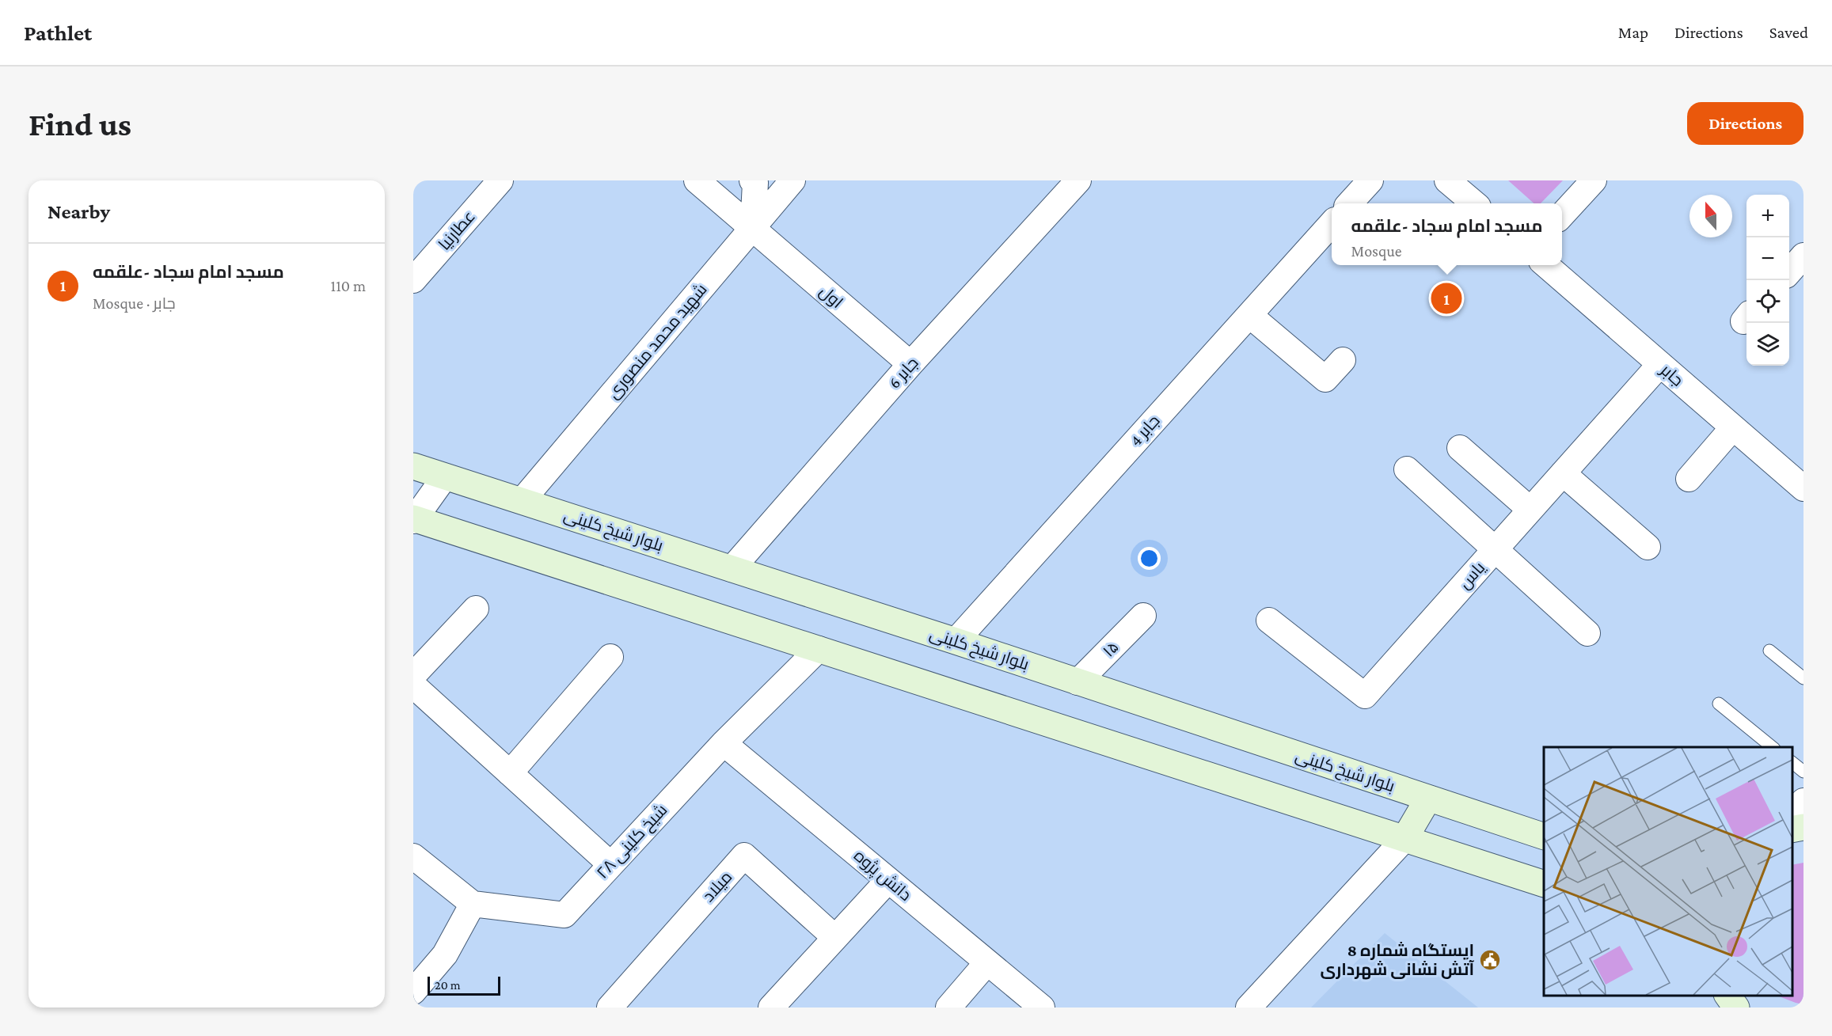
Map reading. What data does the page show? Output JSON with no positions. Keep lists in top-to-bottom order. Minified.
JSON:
{"streets":{"main road":["بلوار شیخ کلینی"],"street":["عطارنیا","اول","شهید محمد منصوری","جابر 6","جابر","جابر 4","یاس","۱۵","شیخ کلینی ۲۸","دانش پژوه","میلاد"]},"crossings":[["اول","شهید محمد منصوری"],["اول","جابر 6"],["شهید محمد منصوری","بلوار شیخ کلینی"],["جابر 6","بلوار شیخ کلینی"],["جابر","یاس"],["جابر 4","بلوار شیخ کلینی"],["بلوار شیخ کلینی","۱۵"],["شیخ کلینی ۲۸","دانش پژوه"]],"places":{"public building":["ایستگاه شماره 8 آتش نشانی شهرداری"]},"scale_bar":"20 m","north":"top","page":{"header":"Pathlet","nav":["Map","Directions","Saved"],"buttons":"Directions","title":"Find us","heading":"Nearby","map_buttons":["+","−"],"popup":["مسجد امام سجاد -علقمه","Mosque"],"list":[{"mark":"1","name":"مسجد امام سجاد -علقمه","note":"Mosque · جابر","value":"110 m"}],"pins":"1","scale":"20 m"}}
